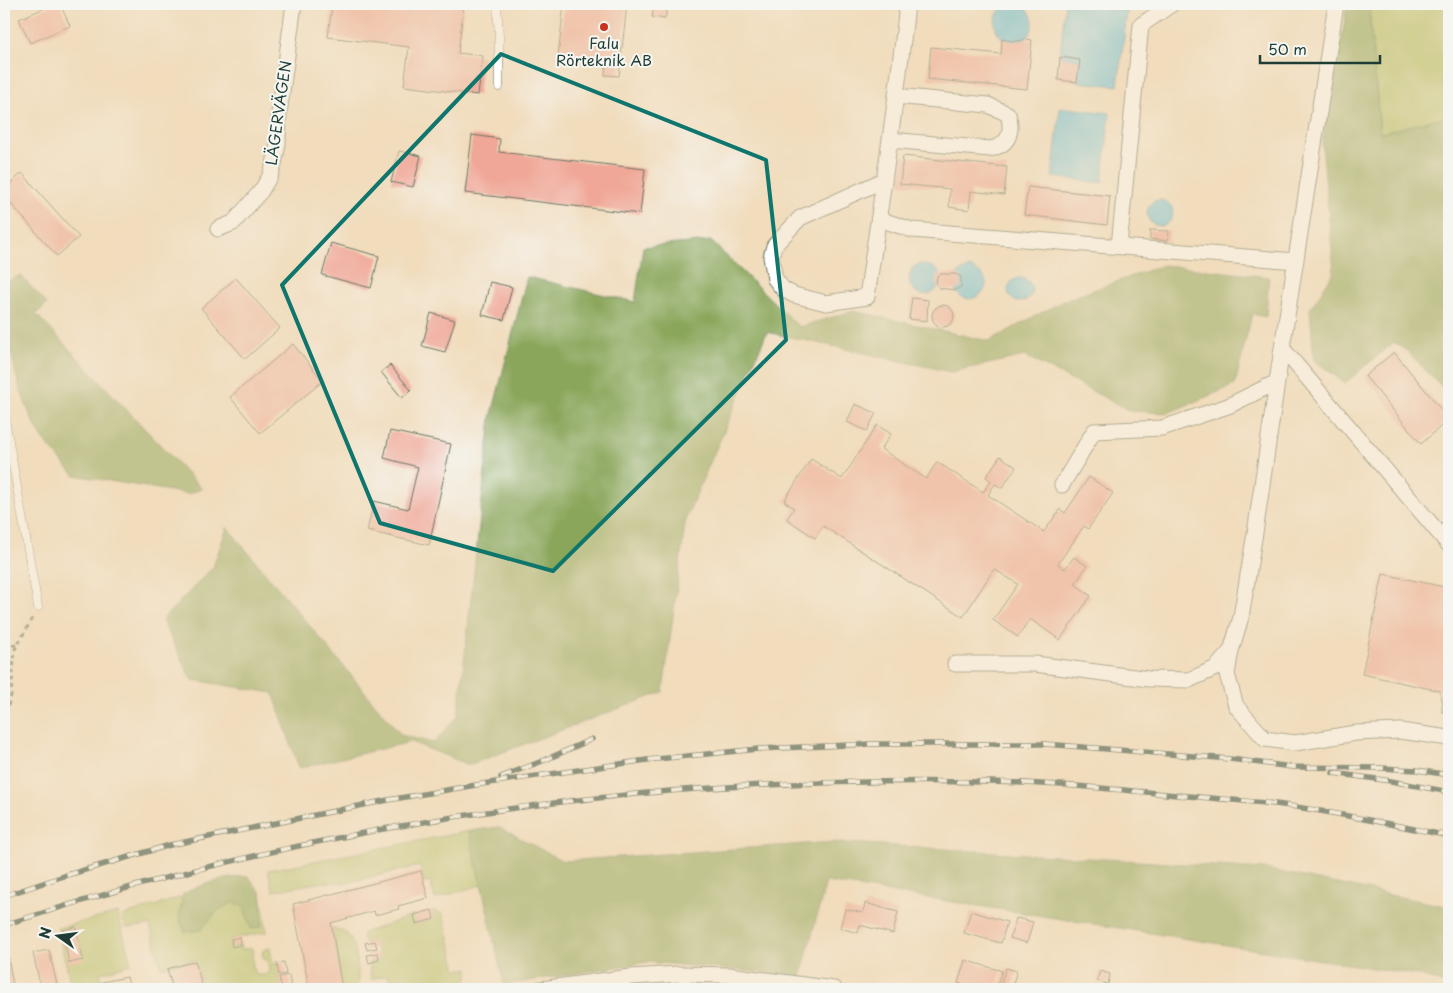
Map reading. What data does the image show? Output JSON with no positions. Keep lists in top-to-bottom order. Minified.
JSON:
{"streets":{"street":["LÄGERVÄGEN"]},"places":["Falu Rörteknik AB"],"scale_bar":"50 m","north":"left"}
